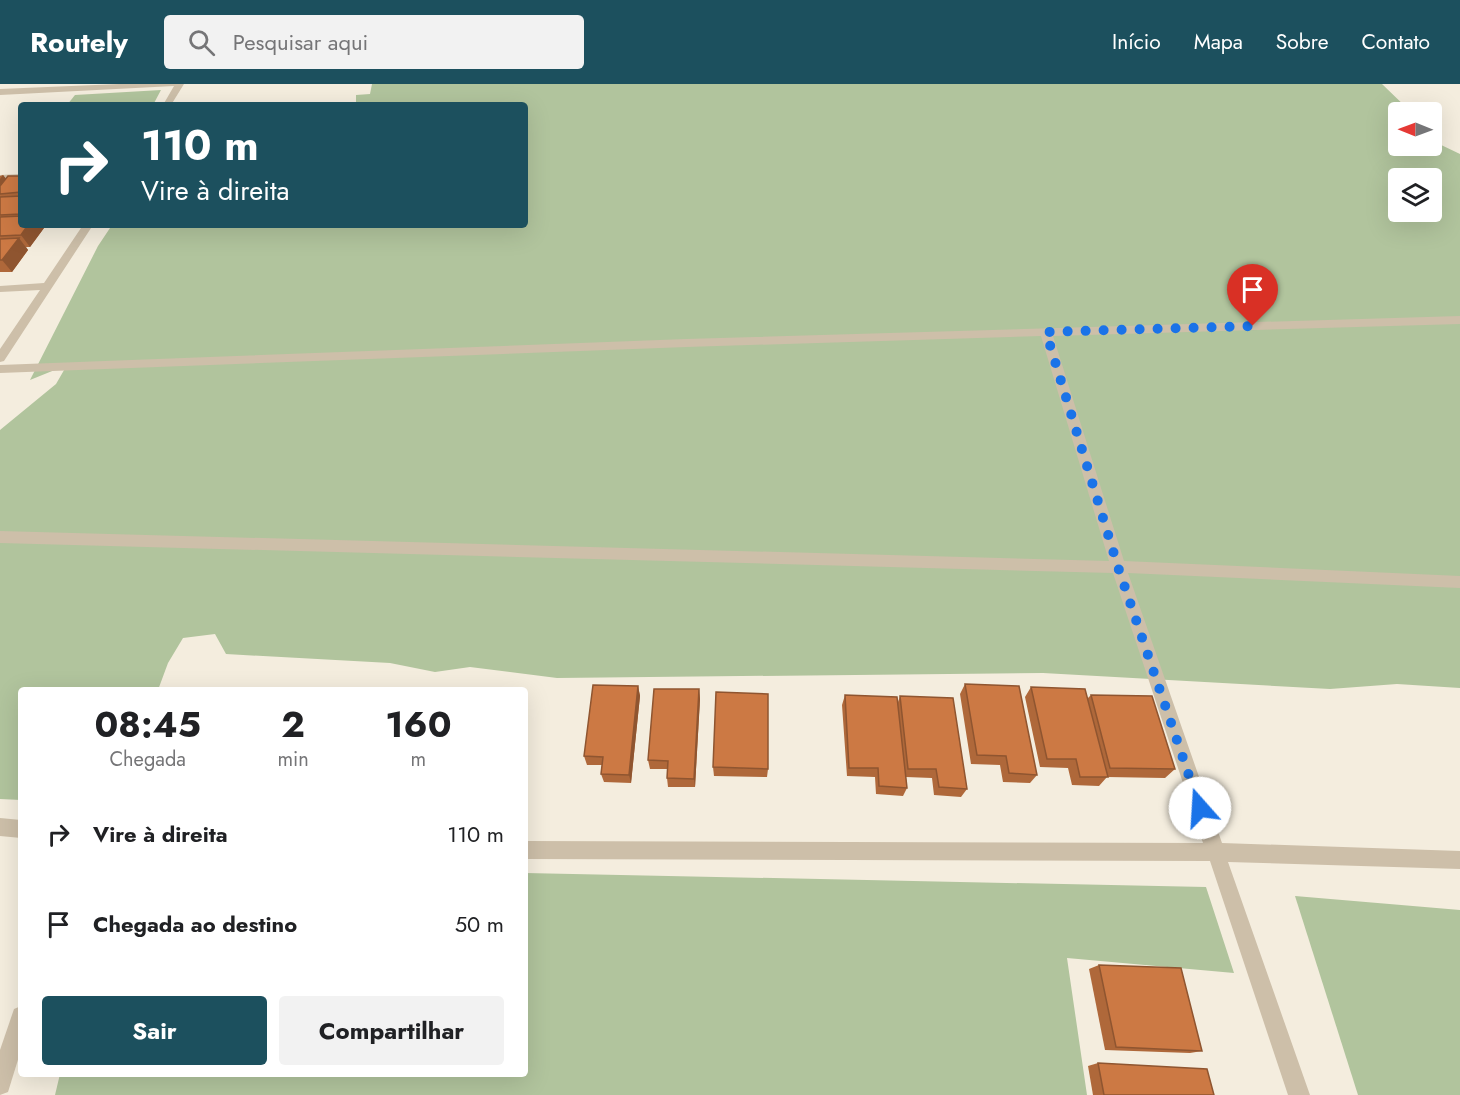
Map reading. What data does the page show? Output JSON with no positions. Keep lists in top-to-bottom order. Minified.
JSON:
{"north":"left","page":{"header":"Routely","search":"Pesquisar aqui","nav":["Início","Mapa","Sobre","Contato"],"turn":["110 m","Vire à direita"],"eta":["08:45","Chegada","2","min","160","m"],"list":[{"name":"Vire à direita","value":"110 m"},{"name":"Chegada ao destino","value":"50 m"}],"buttons":["Sair","Compartilhar"]}}
